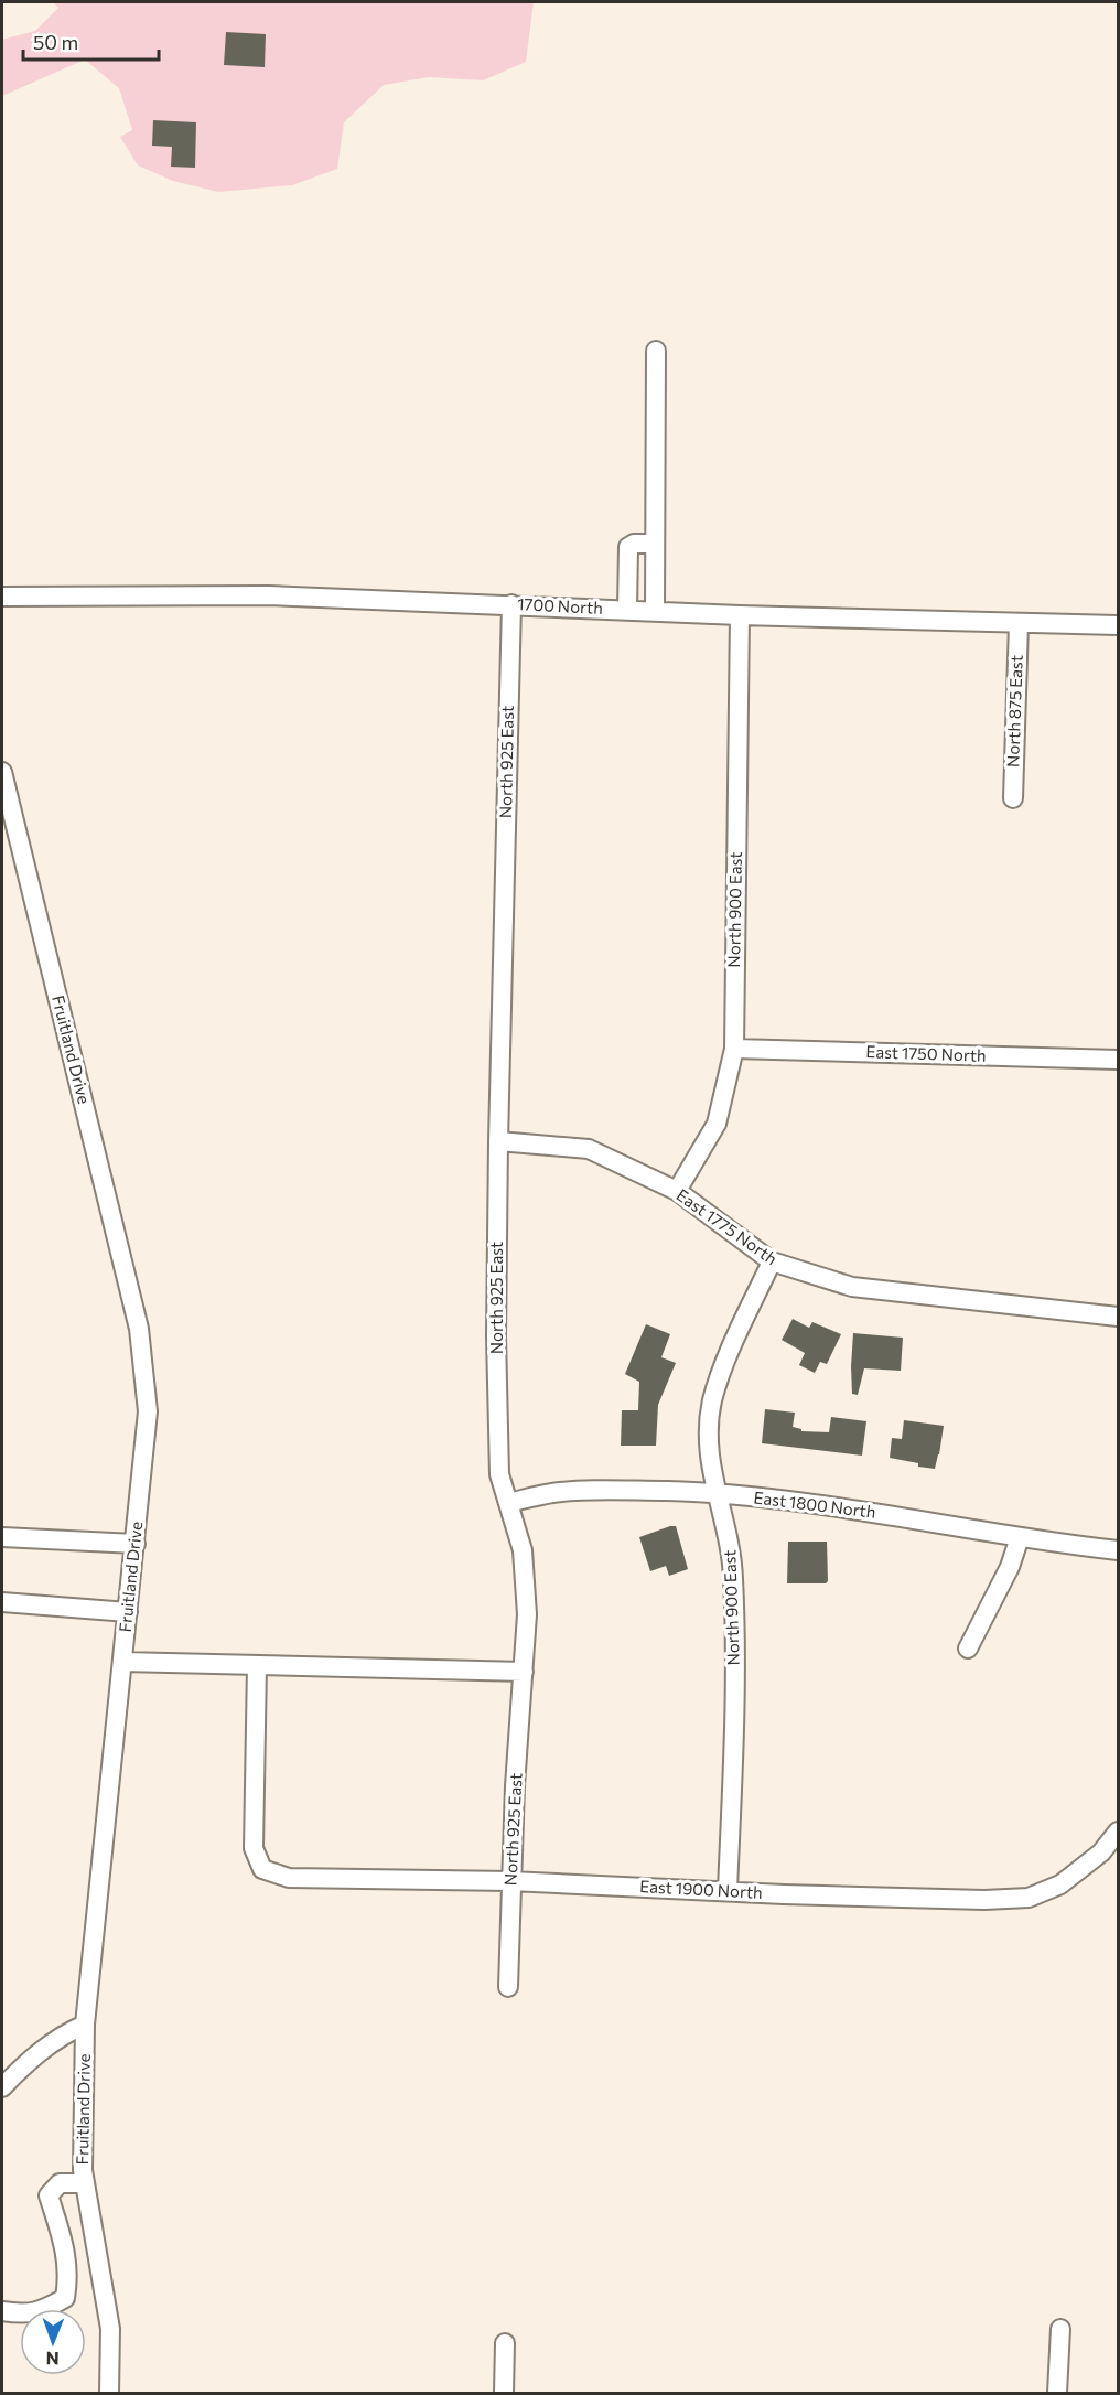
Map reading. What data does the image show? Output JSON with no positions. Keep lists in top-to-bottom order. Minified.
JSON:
{"streets":{"street":["1700 North","North 875 East","North 925 East","North 900 East","Fruitland Drive","East 1750 North","East 1775 North","East 1800 North","East 1900 North"]},"crossings":[["1700 North","North 875 East"],["1700 North","North 925 East"],["1700 North","North 900 East"],["North 925 East","East 1775 North"],["North 925 East","East 1800 North"],["North 925 East","East 1900 North"],["North 900 East","East 1750 North"],["North 900 East","East 1775 North"],["North 900 East","East 1800 North"],["North 900 East","East 1900 North"]],"scale_bar":"50 m","north":"bottom"}
